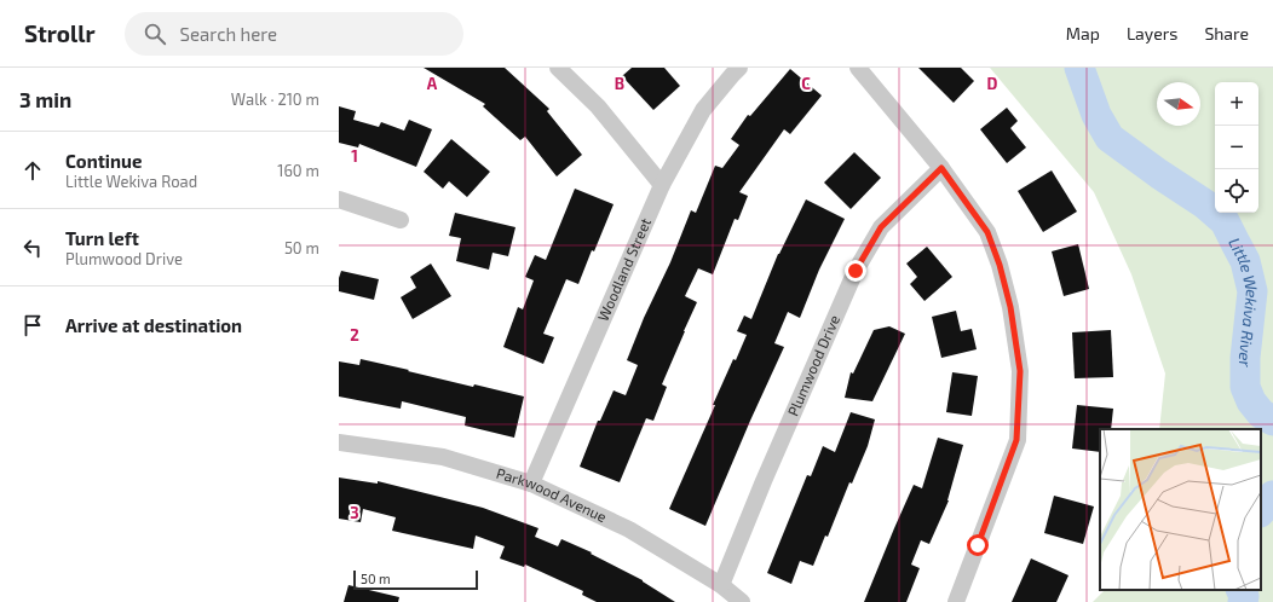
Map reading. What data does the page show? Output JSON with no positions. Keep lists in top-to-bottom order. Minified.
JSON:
{"streets":{"street":["Woodland Street","Plumwood Drive","Parkwood Avenue"]},"crossings":[["Woodland Street","Parkwood Avenue"],["Plumwood Drive","Parkwood Avenue"]],"water":["Little Wekiva River"],"scale_bar":"50 m","north":"right","page":{"header":"Strollr","search":"Search here","nav":["Map","Layers","Share"],"heading":["3 min","Walk · 210 m"],"map_buttons":["+","−"],"list":[["Continue","Little Wekiva Road","160 m"],["Turn left","Plumwood Drive","50 m"],"Arrive at destination"],"scale":"50 m"},"grid":{"columns":["A","B","C","D"],"rows":["1","2","3"]}}
